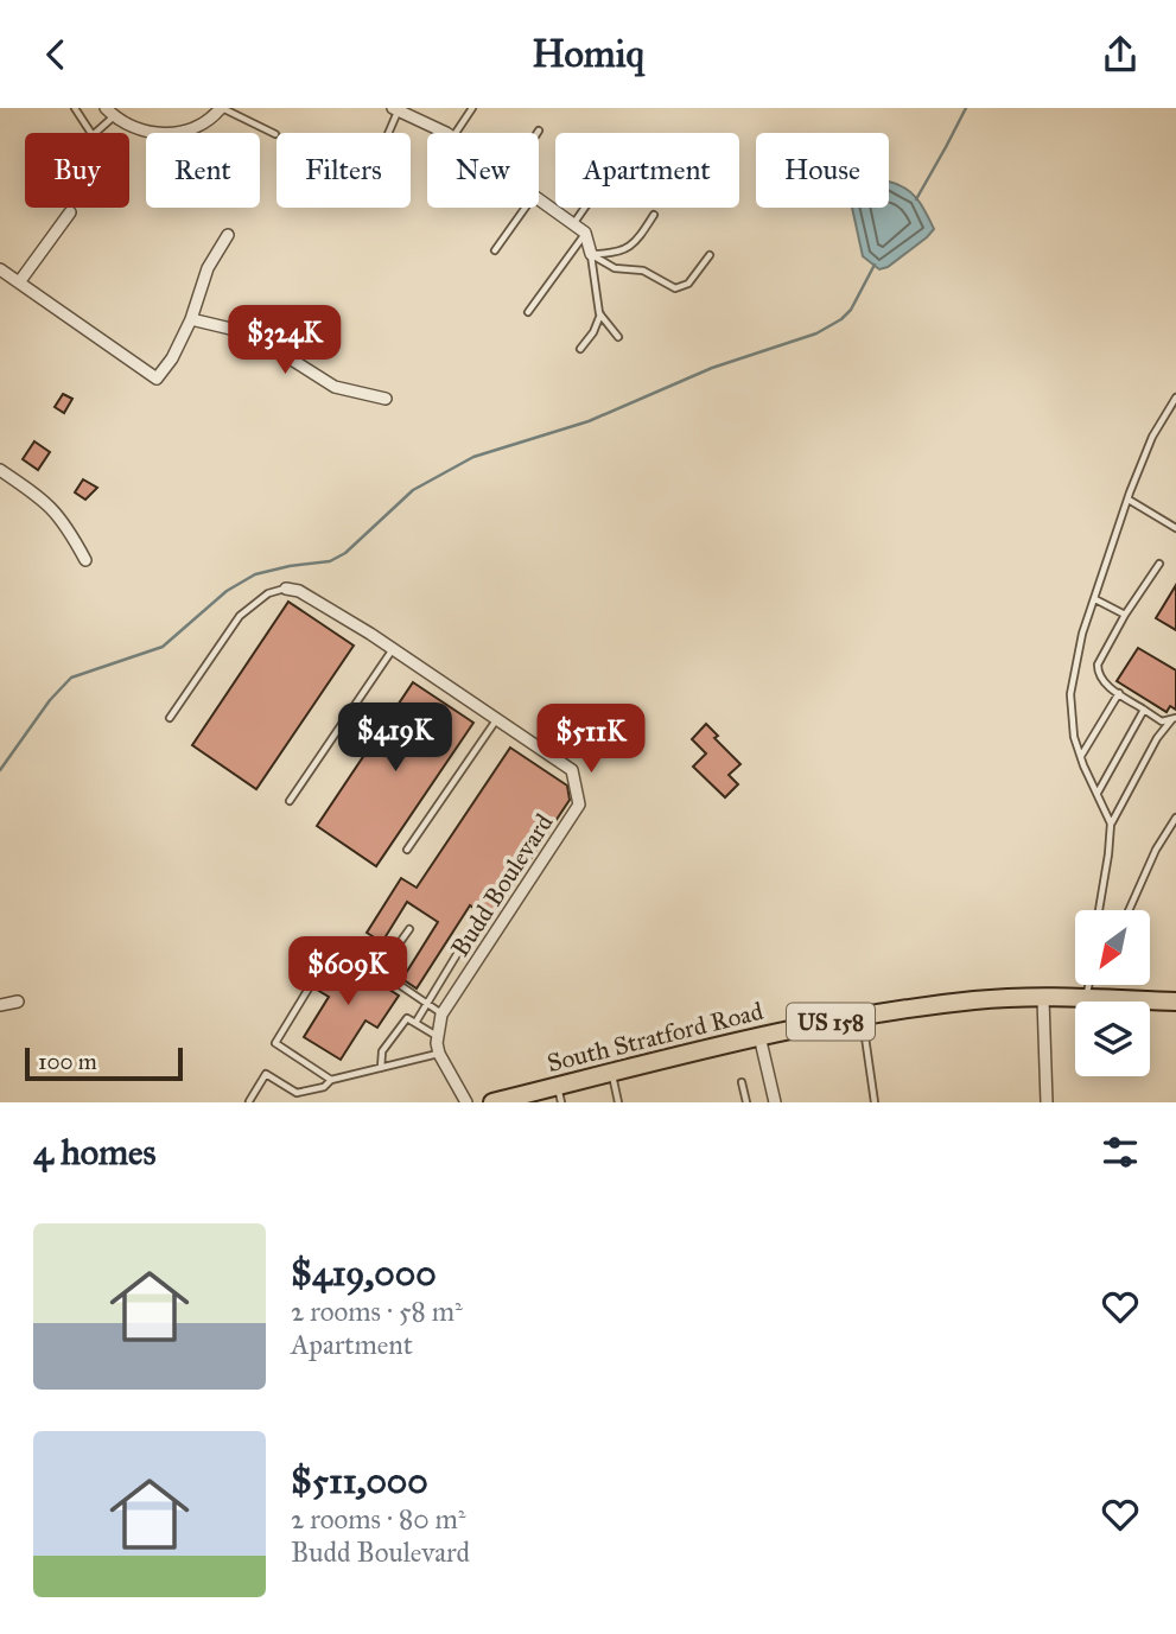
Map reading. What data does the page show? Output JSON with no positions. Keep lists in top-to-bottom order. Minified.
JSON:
{"streets":{"main road":["US 158","South Stratford Road"],"street":["Budd Boulevard"]},"scale_bar":"100 m","north":"bottom left","page":{"header":"Homiq","chip":["Buy","Rent","Filters","New","Apartment","House"],"price":["$324K","$419K","$511K","$609K"],"scale":"100 m","heading":"4 homes","list":[{"name":"$419,000","note":"2 rooms · 58 m² · Apartment"},{"name":"$511,000","note":"2 rooms · 80 m² · Budd Boulevard"}]}}
